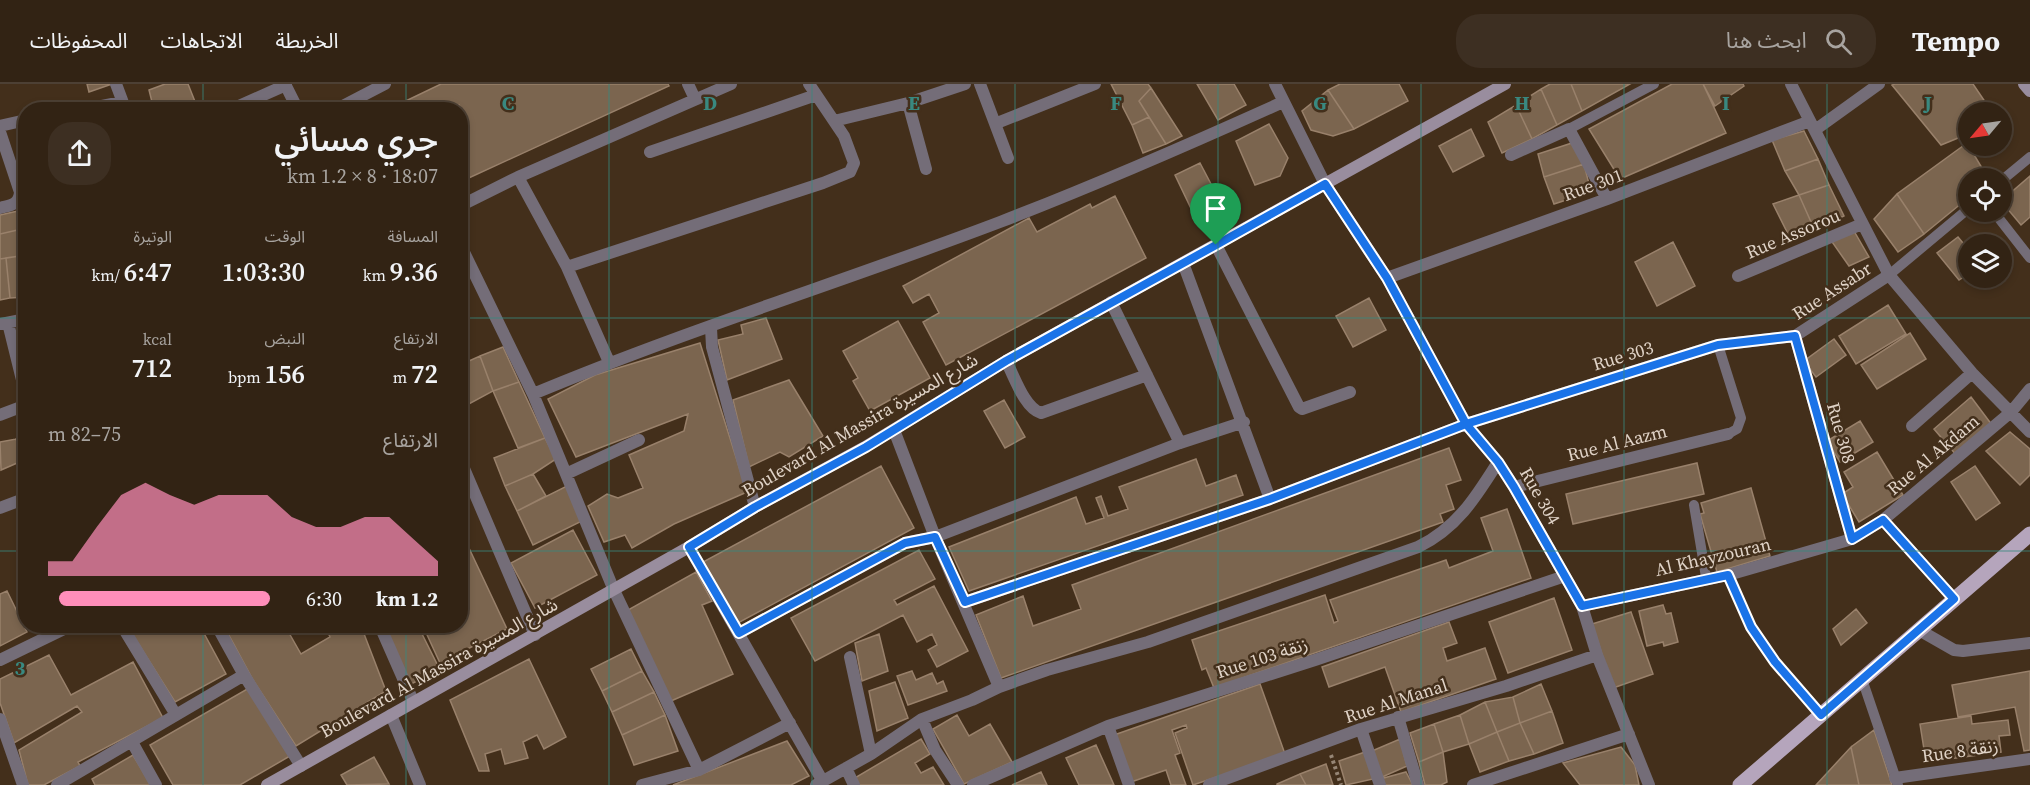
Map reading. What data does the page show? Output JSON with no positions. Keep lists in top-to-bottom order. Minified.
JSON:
{"streets":{"main road":["Boulevard Al Massira شارع المسيرة"],"street":["Rue 301","Rue Assorou","Rue Assabr","Rue 303","Rue 308","Rue Al Aazm","Rue Al Akdam","Rue 304","Al Khayzouran","Rue 103 زنقة","Rue Al Manal","Rue 8 زنقة"]},"crossings":[["Rue 301","Rue 304"],["Rue Assabr","Rue 303"],["Rue Assabr","Rue 308"],["Rue 303","Rue 308"],["Rue 303","Rue 304"],["Boulevard Al Massira شارع المسيرة","Rue 304"],["Rue 308","Rue Al Akdam"],["Rue 308","Al Khayzouran"],["Rue Al Aazm","Rue 304"],["Rue Al Akdam","Al Khayzouran"],["Rue 304","Al Khayzouran"],["Rue 304","Rue 103 زنقة"],["Rue 304","Rue Al Manal"]],"north":"bottom left","page":{"header":"Tempo","search":"ابحث هنا","nav":["الخريطة","الاتجاهات","المحفوظات"],"heading":["جري مسائي","18:07 · 8 × 1.2 km"],"stats":[["المسافة","9.36 km"],["الوقت","1:03:30"],["الوتيرة","6:47 /km"],["الارتفاع","72 m"],["النبض","156 bpm"],["kcal","712"]],"chart":["الارتفاع","75–82 m"],"list":[{"name":"1.2 km","note":"6:30"}]},"grid":{"columns":["C","D","E","F","G","H","I","J"],"rows":["3"]}}
